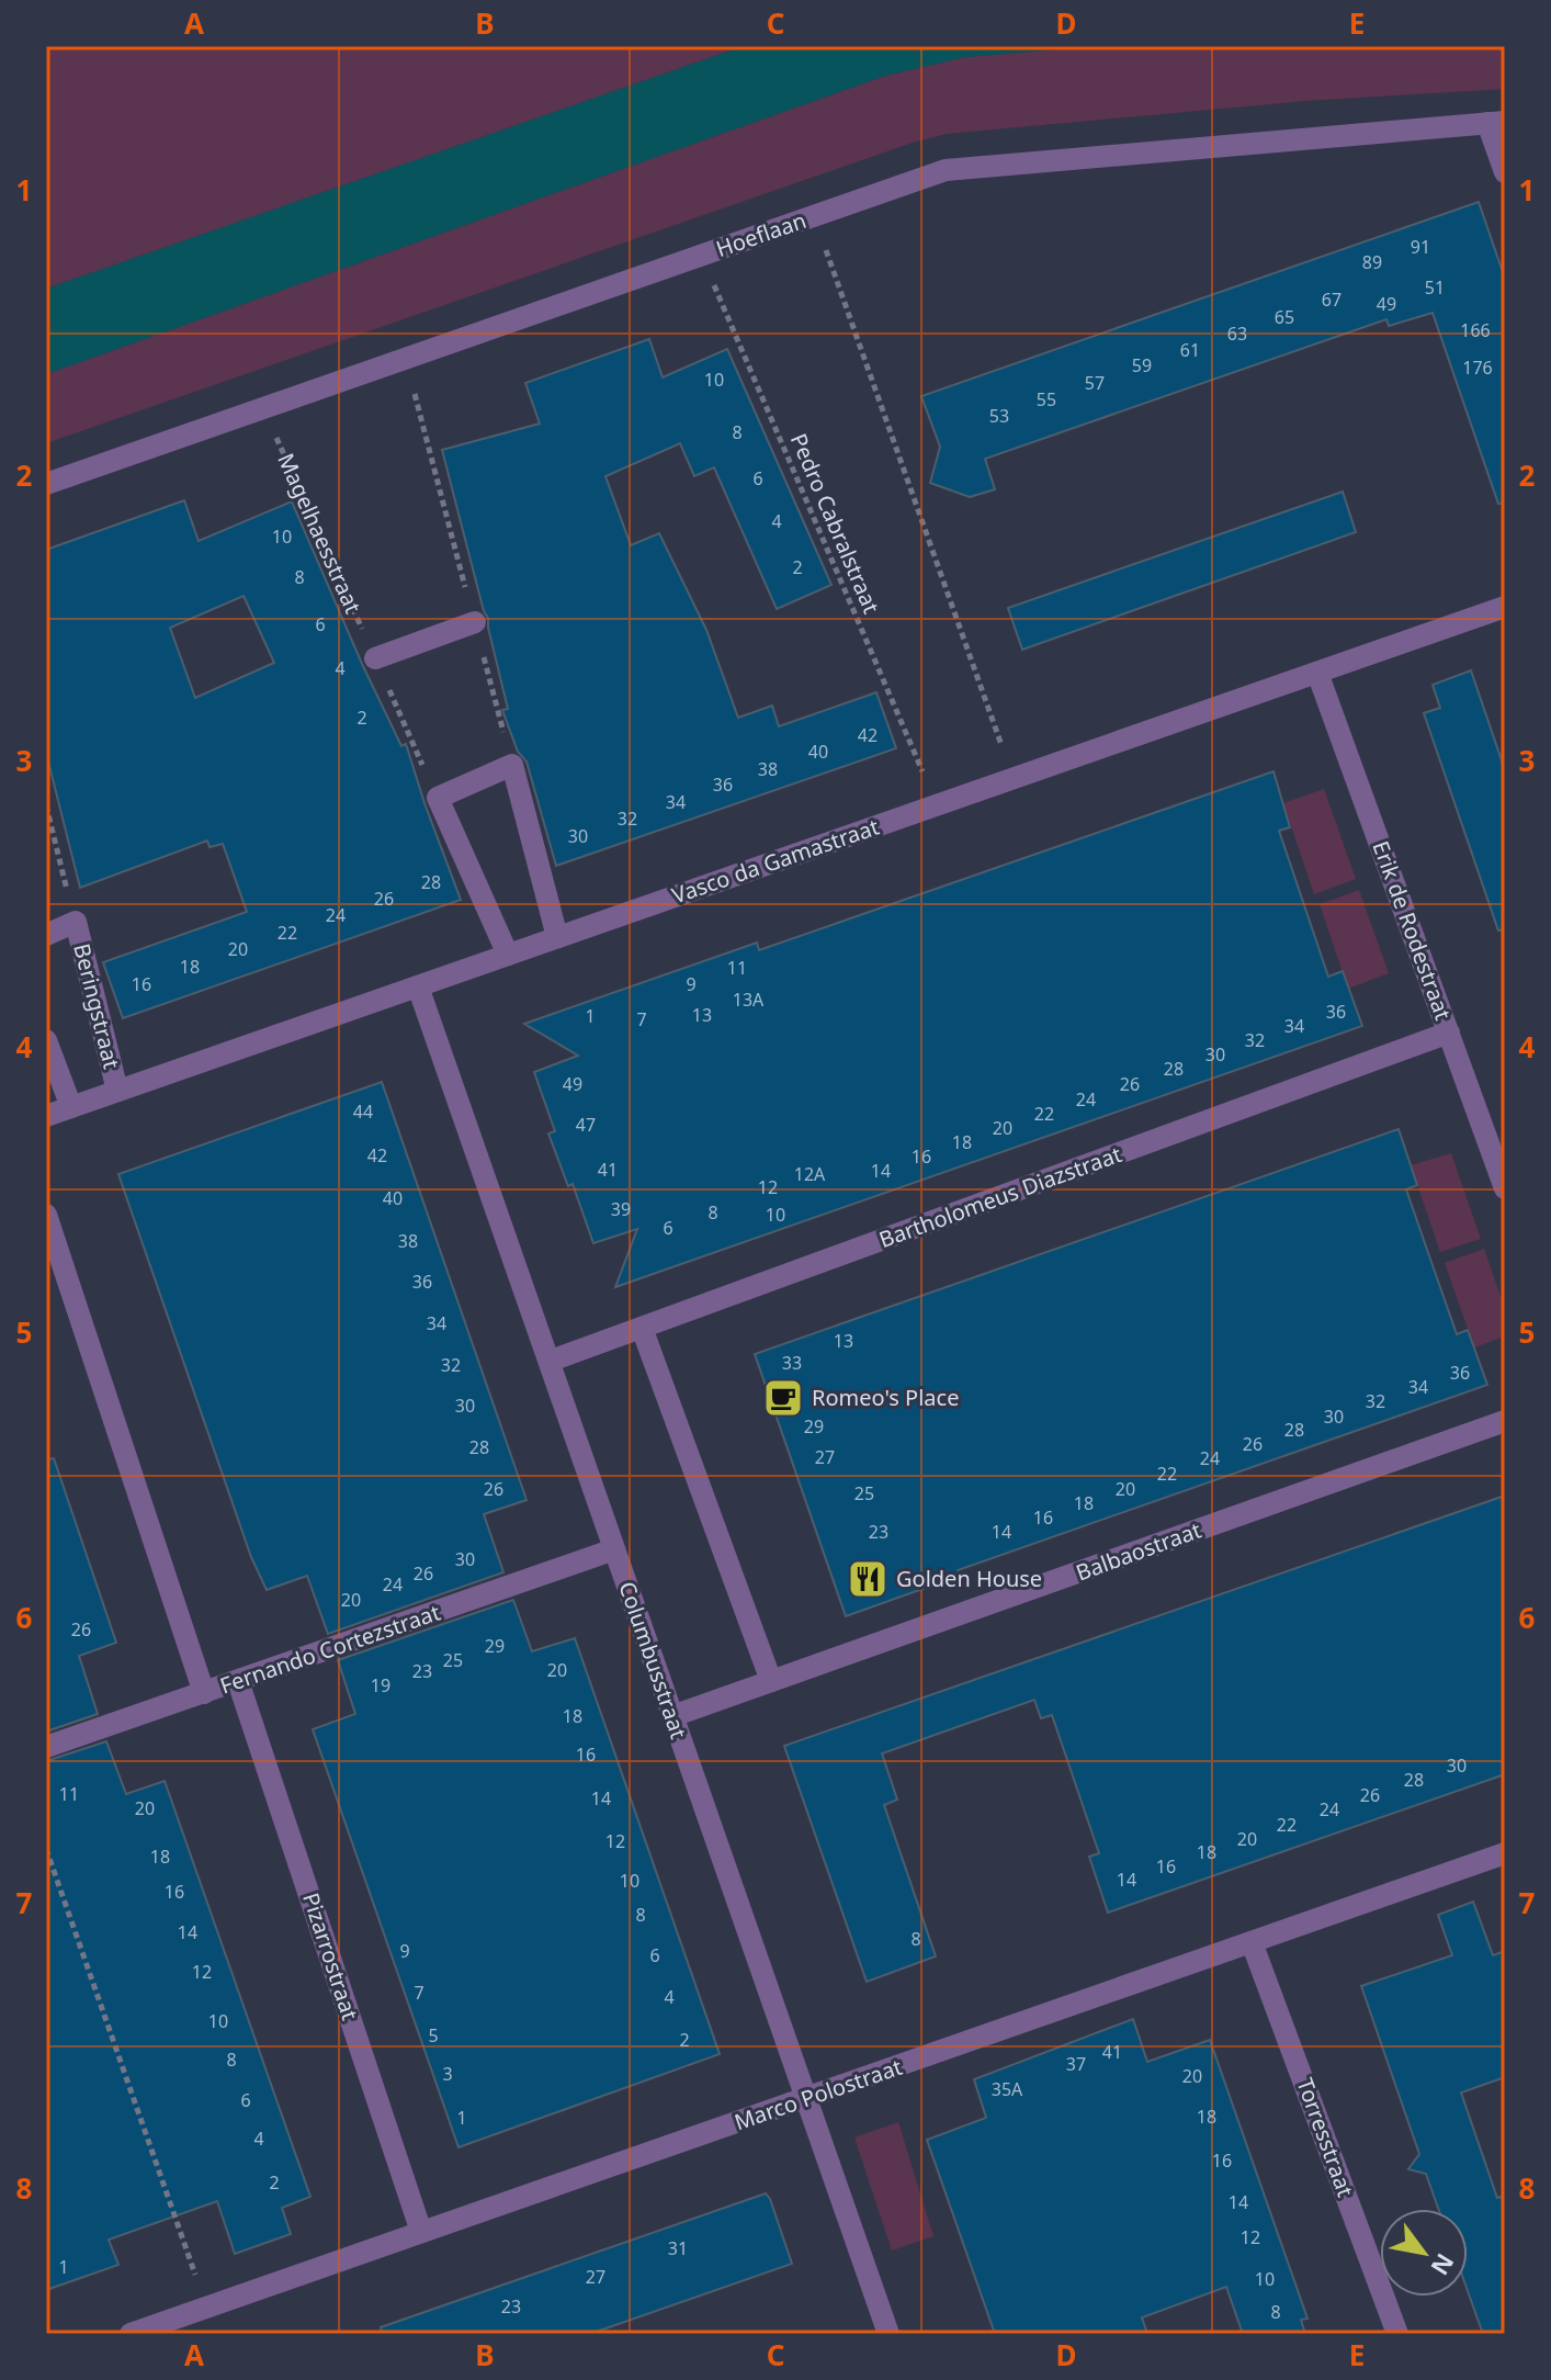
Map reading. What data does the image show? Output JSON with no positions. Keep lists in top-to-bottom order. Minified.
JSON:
{"streets":{"street":["Hoeflaan","Vasco da Gamastraat","Erik de Rodestraat","Beringstraat","Bartholomeus Diazstraat","Balbaostraat","Fernando Cortezstraat","Columbusstraat","Pizarrostraat","Marco Polostraat","Torresstraat"],"path":["Pedro Cabralstraat","Magelhaesstraat"]},"crossings":[["Hoeflaan","Pedro Cabralstraat"],["Hoeflaan","Magelhaesstraat"],["Pedro Cabralstraat","Vasco da Gamastraat"],["Vasco da Gamastraat","Erik de Rodestraat"],["Vasco da Gamastraat","Beringstraat"],["Vasco da Gamastraat","Columbusstraat"],["Erik de Rodestraat","Bartholomeus Diazstraat"],["Bartholomeus Diazstraat","Columbusstraat"],["Balbaostraat","Columbusstraat"],["Fernando Cortezstraat","Columbusstraat"],["Fernando Cortezstraat","Pizarrostraat"],["Columbusstraat","Marco Polostraat"],["Pizarrostraat","Marco Polostraat"],["Marco Polostraat","Torresstraat"]],"places":{"cafe":["Romeo's Place"],"restaurant":["Golden House"]},"house_numbers":["91","89","51","67","49","65","166","63","61","59","176","10","57","55","53","8","6","4","10","2","8","6","4","2","42","40","38","36","34","32","30","28","26","24","22","20","18","11","16","9","13A","36","13","1","7","34","32","30","28","49","26","24","44","22","47","20","18","42","16","41","14","12A","12","40","39","8","10","6","38","36","34","13","33","32","36","34","32","30","30","29","28","26","28","27","24","22","26","20","25","18","16","23","14","30","26","24","20","26","29","25","20","23","19","18","16","30","28","11","26","14","20","24","22","20","12","18","18","16","14","10","16","8","14","8","9","6","12","7","4","10","5","2","41","8","37","3","20","35A","6","18","1","4","16","2","14","12","31","1","27","10","23","8"],"north":"bottom right","grid":{"columns":["A","B","C","D","E"],"rows":["1","2","3","4","5","6","7","8"]}}
